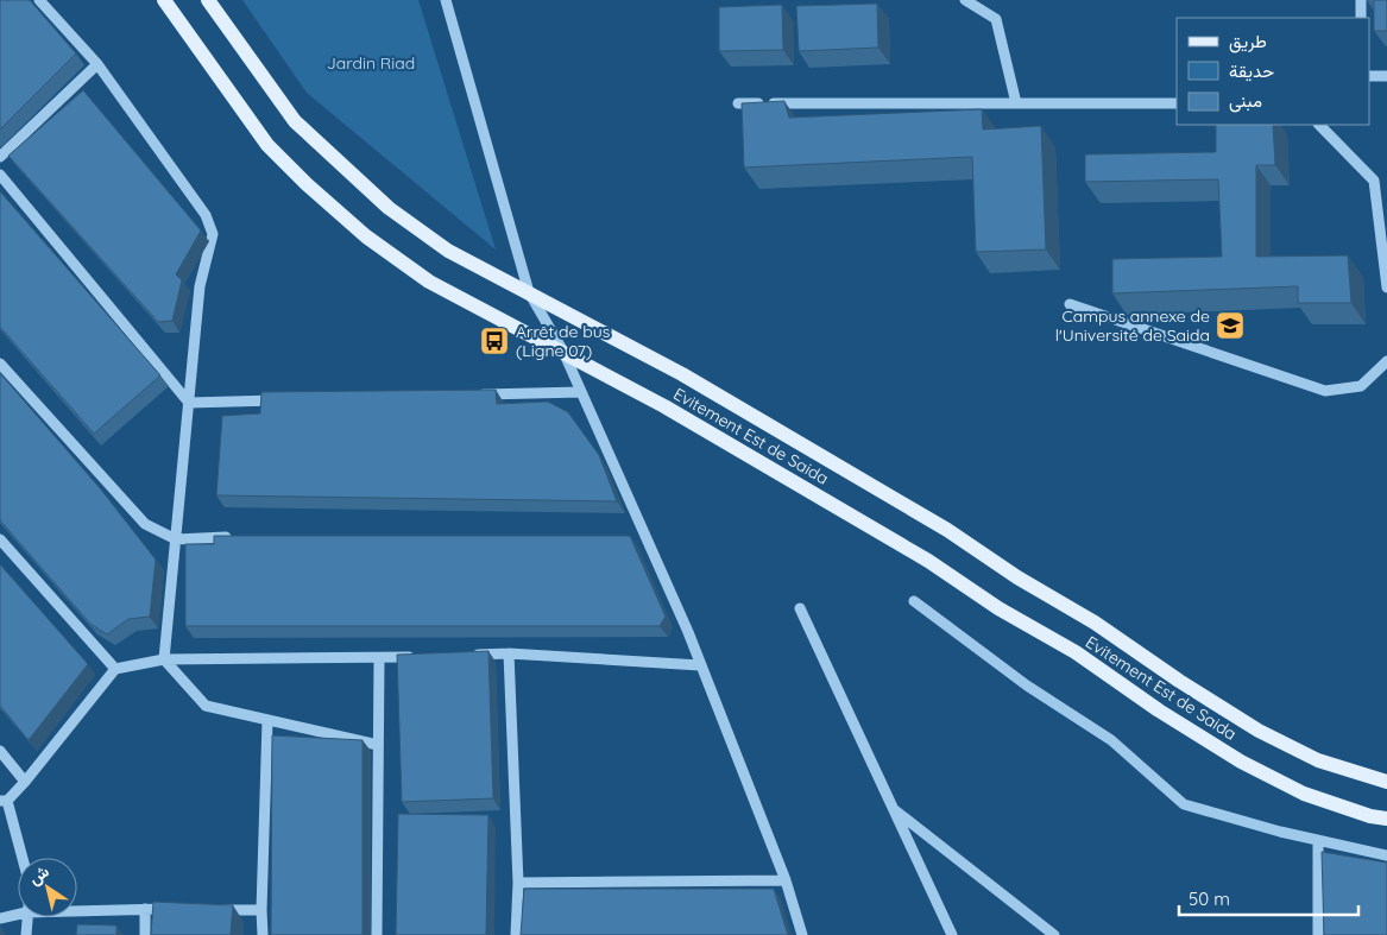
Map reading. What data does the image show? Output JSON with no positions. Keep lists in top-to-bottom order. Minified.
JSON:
{"streets":{"main road":["Evitement Est de Saida"]},"parks":["Jardin Riad"],"places":{"school or university":["Campus annexe de l'Université de Saida"],"bus stop":["Arrêt de bus (Ligne 07)"]},"legend":["طريق","حديقة","مبنى"],"scale_bar":"50 m","north":"top left"}
